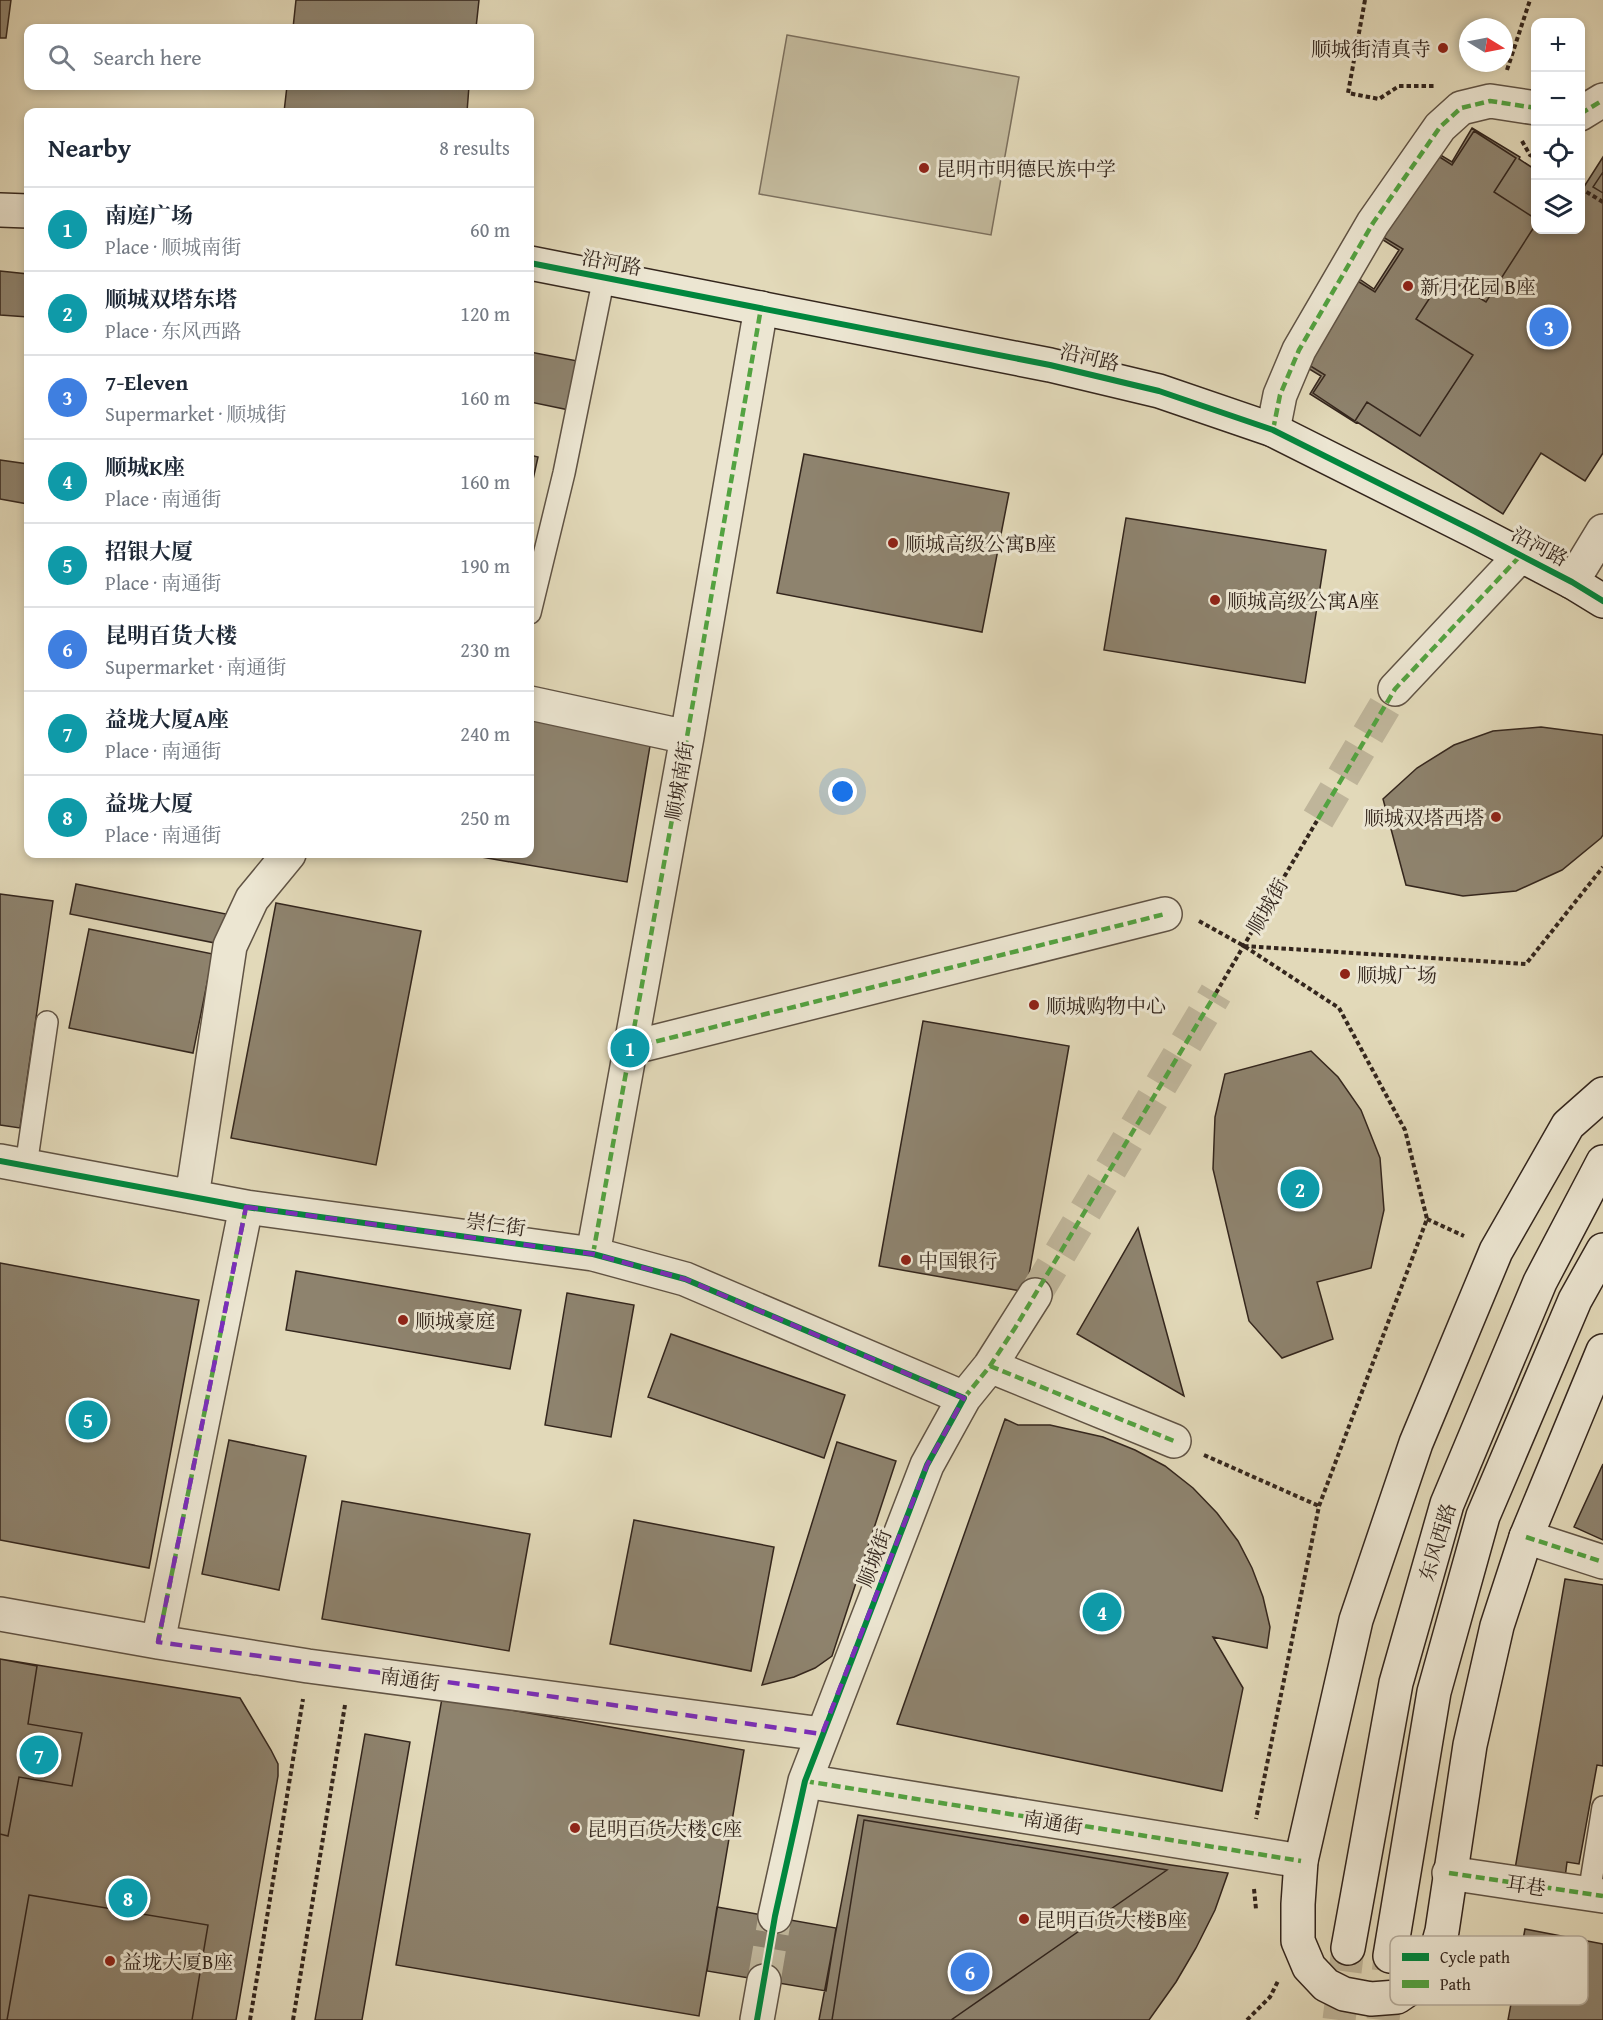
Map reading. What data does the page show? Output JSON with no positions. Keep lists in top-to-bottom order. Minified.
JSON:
{"streets":{"street":["沿河路","顺城南街","顺城街","崇仁街","东风西路","南通街","耳巷"]},"crossings":[["沿河路","顺城南街"],["顺城南街","崇仁街"],["顺城街","崇仁街"],["顺城街","南通街"]],"places":["顺城街清真寺","昆明市明德民族中学","新月花园 B座","顺城高级公寓B座","顺城高级公寓A座","顺城双塔西塔","顺城广场","顺城购物中心","中国银行","顺城豪庭","昆明百货大楼 C座","昆明百货大楼B座","益垅大厦B座"],"legend":["Cycle path","Path"],"north":"right","page":{"map_buttons":["+","−"],"search":"Search here","heading":["Nearby","8 results"],"list":[{"mark":"1","name":"南庭广场","note":"Place · 顺城南街","value":"60 m"},{"mark":"2","name":"顺城双塔东塔","note":"Place · 东风西路","value":"120 m"},{"mark":"3","name":"7-Eleven","note":"Supermarket · 顺城街","value":"160 m"},{"mark":"4","name":"顺城K座","note":"Place · 南通街","value":"160 m"},{"mark":"5","name":"招银大厦","note":"Place · 南通街","value":"190 m"},{"mark":"6","name":"昆明百货大楼","note":"Supermarket · 南通街","value":"230 m"},{"mark":"7","name":"益垅大厦A座","note":"Place · 南通街","value":"240 m"},{"mark":"8","name":"益垅大厦","note":"Place · 南通街","value":"250 m"}],"pins":["3","1","2","5","4","7","8","6"]}}
